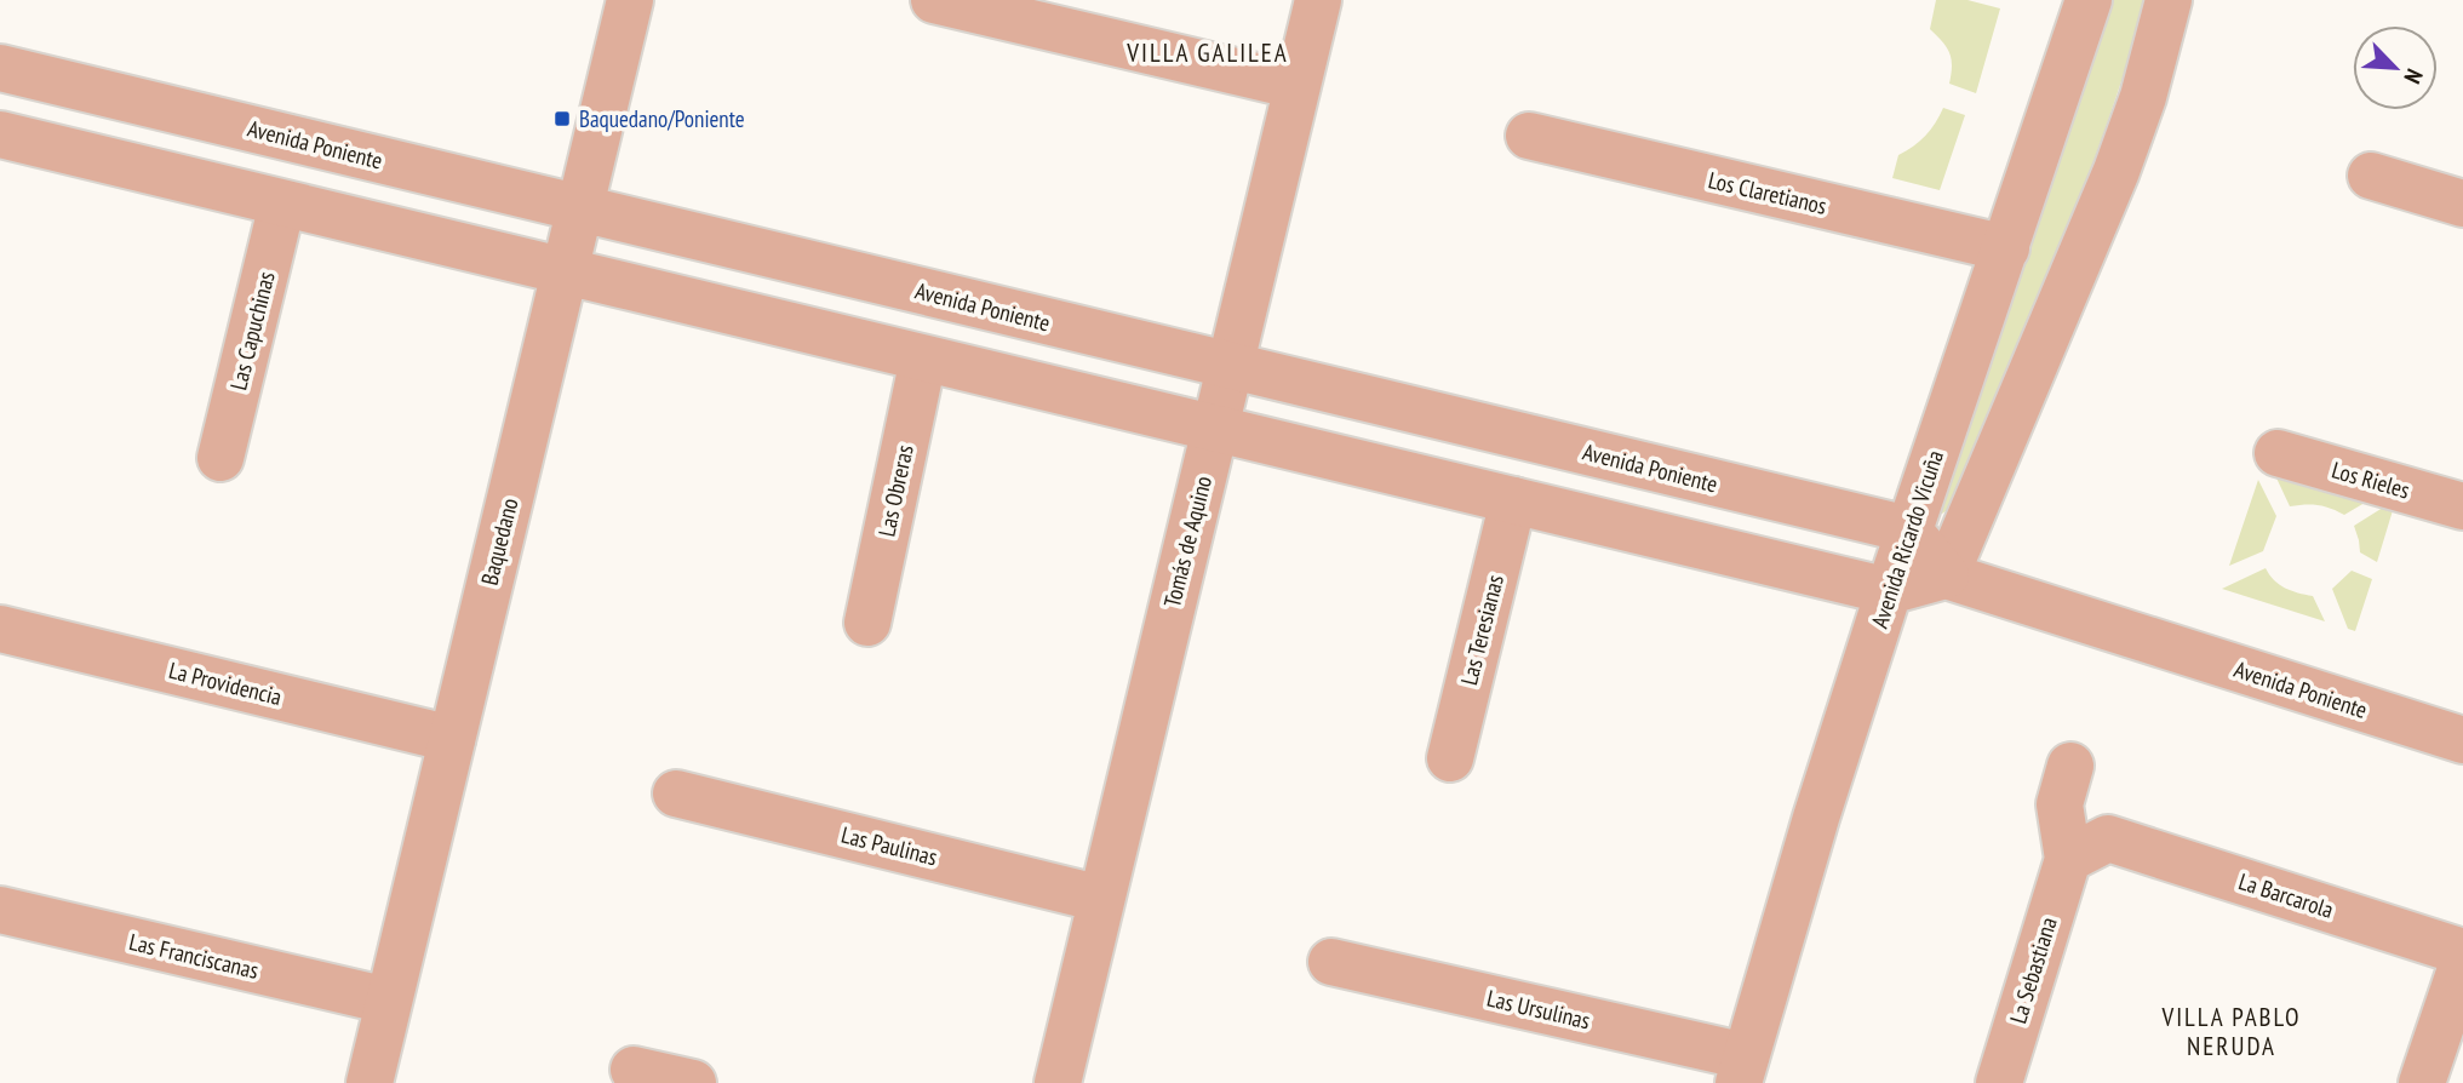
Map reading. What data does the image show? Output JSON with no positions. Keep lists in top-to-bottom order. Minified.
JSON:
{"streets":{"street":["Avenida Poniente","Los Claretianos","Las Capuchinas","Los Rieles","Las Obreras","Avenida Ricardo Vicuña","Baquedano","Tomás de Aquino","Las Teresianas","La Providencia","Las Paulinas","La Barcarola","Las Franciscanas","La Sebastiana","Las Ursulinas"]},"crossings":[["Avenida Poniente","Avenida Ricardo Vicuña"],["Avenida Poniente","Baquedano"],["Avenida Poniente","Tomás de Aquino"],["Los Claretianos","Avenida Ricardo Vicuña"],["Avenida Ricardo Vicuña","Las Ursulinas"],["Baquedano","La Providencia"],["Baquedano","Las Franciscanas"],["Tomás de Aquino","Las Paulinas"],["La Barcarola","La Sebastiana"]],"districts":["VILLA GALILEA","VILLA PABLO NERUDA"],"places":{"transit":["Baquedano/Poniente"]},"north":"bottom right"}
